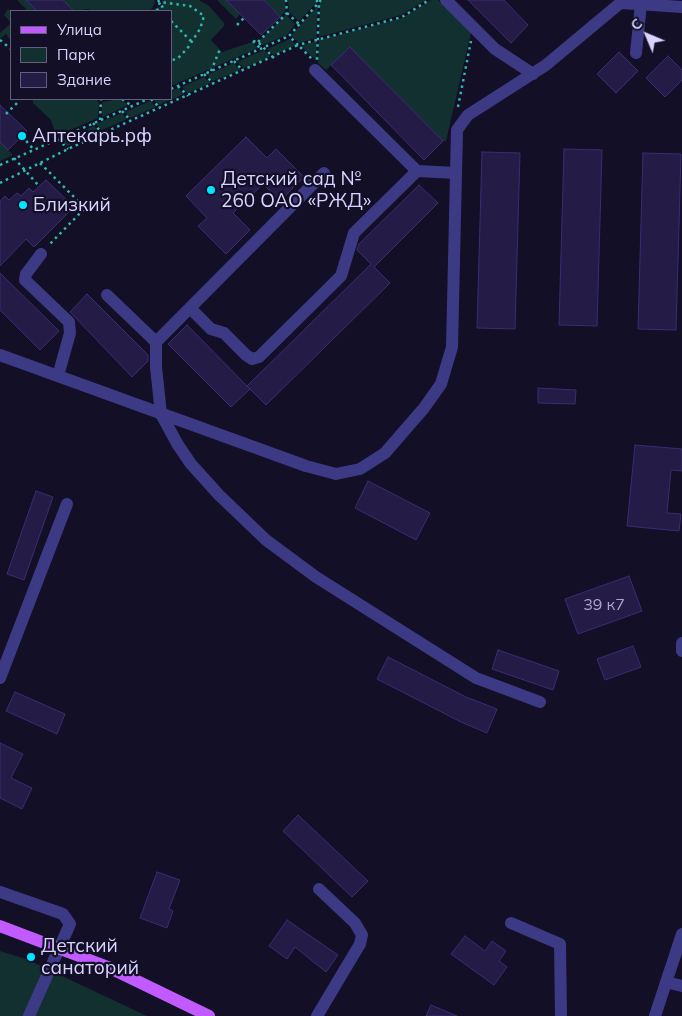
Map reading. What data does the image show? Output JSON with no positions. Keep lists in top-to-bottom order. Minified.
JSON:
{"places":["Аптекарь.рф","Детский сад № 260 ОАО «РЖД»","Близкий","Детский санаторий"],"house_numbers":["39 к7"],"legend":["Улица","Парк","Здание"],"north":"top left"}
